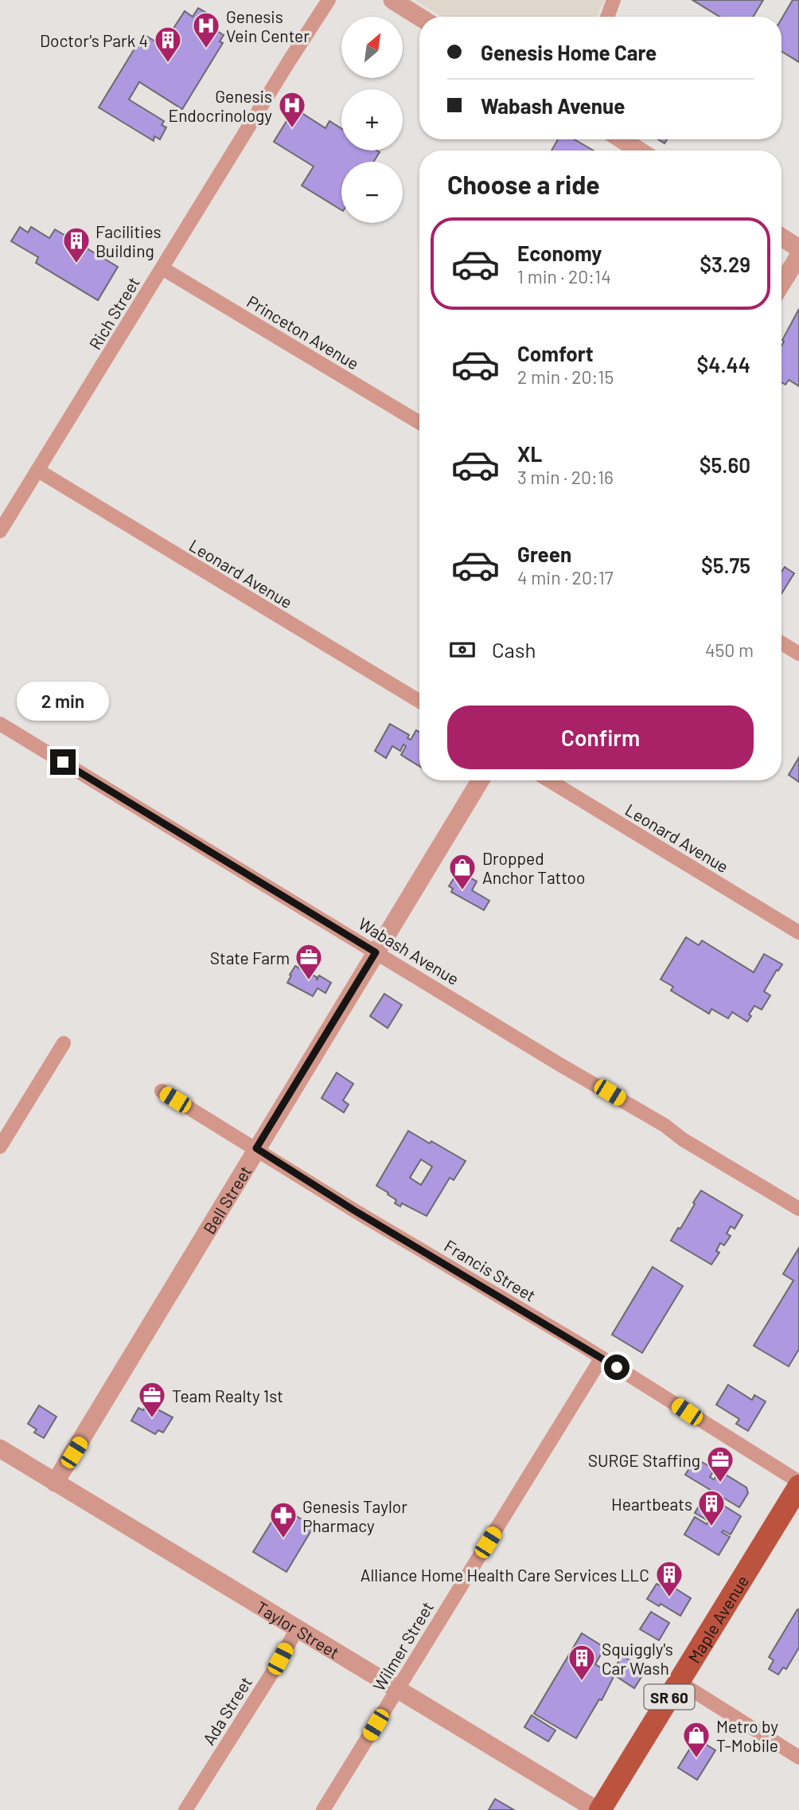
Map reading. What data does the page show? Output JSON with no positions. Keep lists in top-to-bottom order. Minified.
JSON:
{"streets":{"main road":["Maple Avenue","SR 60"],"street":["Rich Street","Princeton Avenue","Leonard Avenue","Wabash Avenue","Bell Street","Francis Street","Taylor Street","Wilmer Street","Ada Street"]},"crossings":[["Rich Street","Princeton Avenue"],["Rich Street","Leonard Avenue"],["Wabash Avenue","Bell Street"],["Bell Street","Francis Street"],["Bell Street","Taylor Street"],["Francis Street","Maple Avenue"],["Francis Street","Wilmer Street"],["Maple Avenue","Taylor Street"],["Taylor Street","Wilmer Street"],["Taylor Street","Ada Street"]],"places":{"hospital":["Genesis Vein Center","Genesis Endocrinology"],"building":["Doctor's Park 4","Facilities Building","Heartbeats","Alliance Home Health Care Services LLC","Squiggly's Car Wash"],"shop":["Dropped Anchor Tattoo","Metro by T-Mobile"],"office":["State Farm","Team Realty 1st","SURGE Staffing"],"pharmacy":["Genesis Taylor Pharmacy"]},"north":"top right","page":{"map_buttons":["+","−"],"banner":["Genesis Home Care","Wabash Avenue"],"heading":"Choose a ride","list":[{"name":"Economy","note":"1 min · 20:14","value":"$3.29"},{"name":"Comfort","note":"2 min · 20:15","value":"$4.44"},{"name":"XL","note":"3 min · 20:16","value":"$5.60"},{"name":"Green","note":"4 min · 20:17","value":"$5.75"}],"pay":["Cash","450 m"],"bubble":"2 min","buttons":"Confirm"}}
